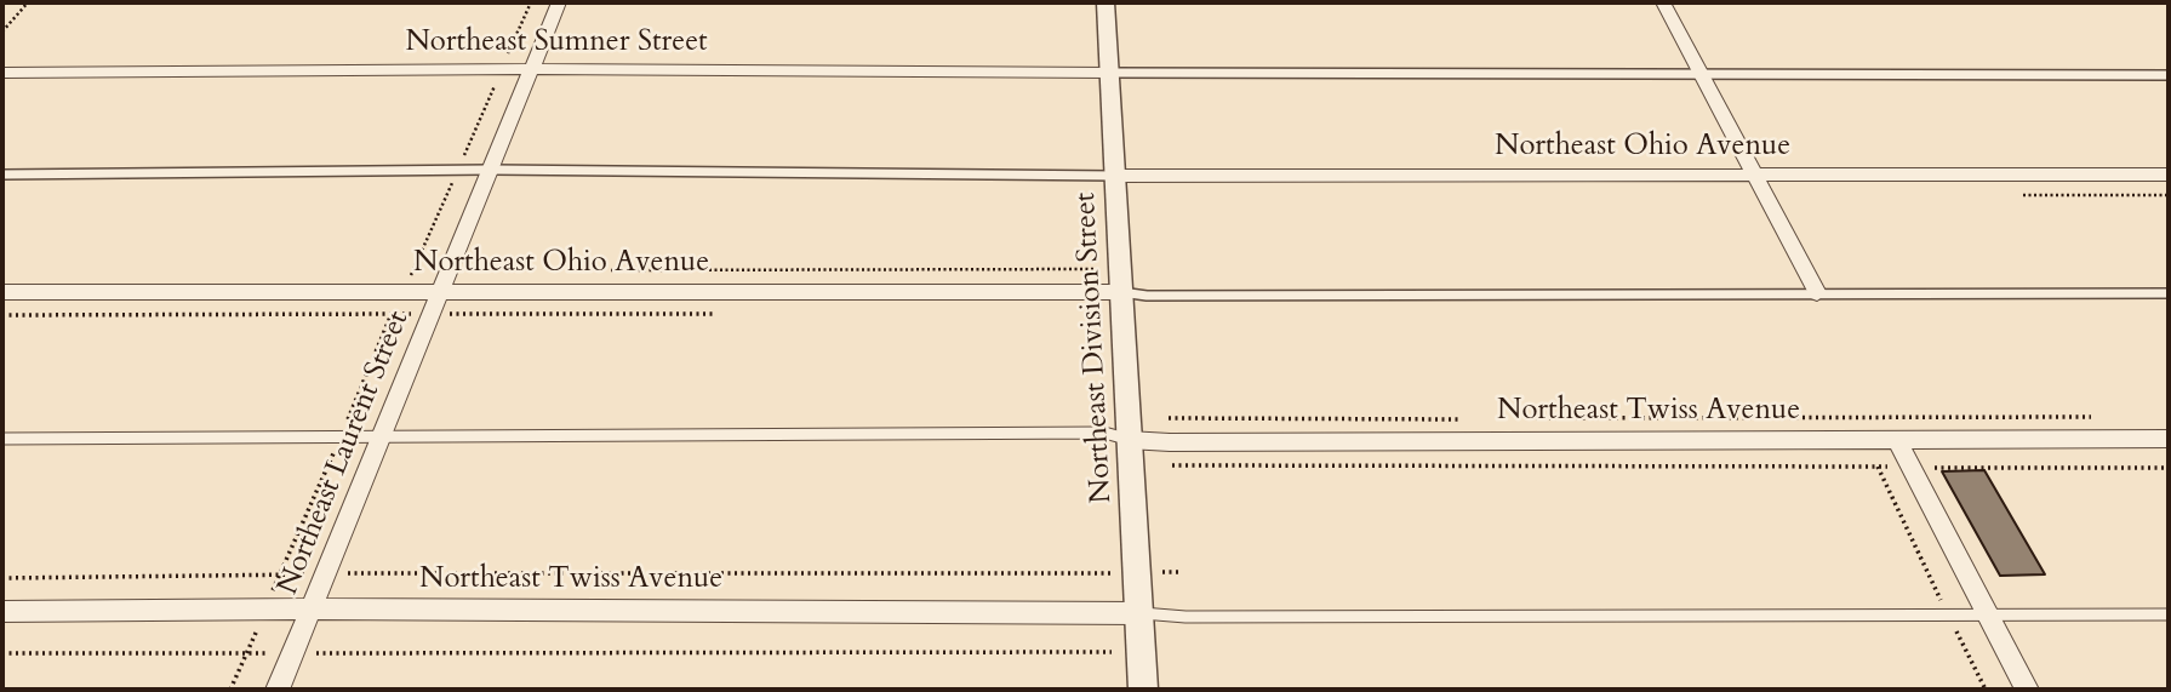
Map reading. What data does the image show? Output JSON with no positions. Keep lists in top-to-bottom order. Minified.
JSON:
{"streets":{"street":["Northeast Sumner Street","Northeast Ohio Avenue","Northeast Division Street","Northeast Twiss Avenue","Northeast Laurent Street"]},"crossings":[["Northeast Sumner Street","Northeast Division Street"],["Northeast Sumner Street","Northeast Laurent Street"],["Northeast Ohio Avenue","Northeast Division Street"],["Northeast Ohio Avenue","Northeast Laurent Street"],["Northeast Division Street","Northeast Twiss Avenue"],["Northeast Twiss Avenue","Northeast Laurent Street"]]}
